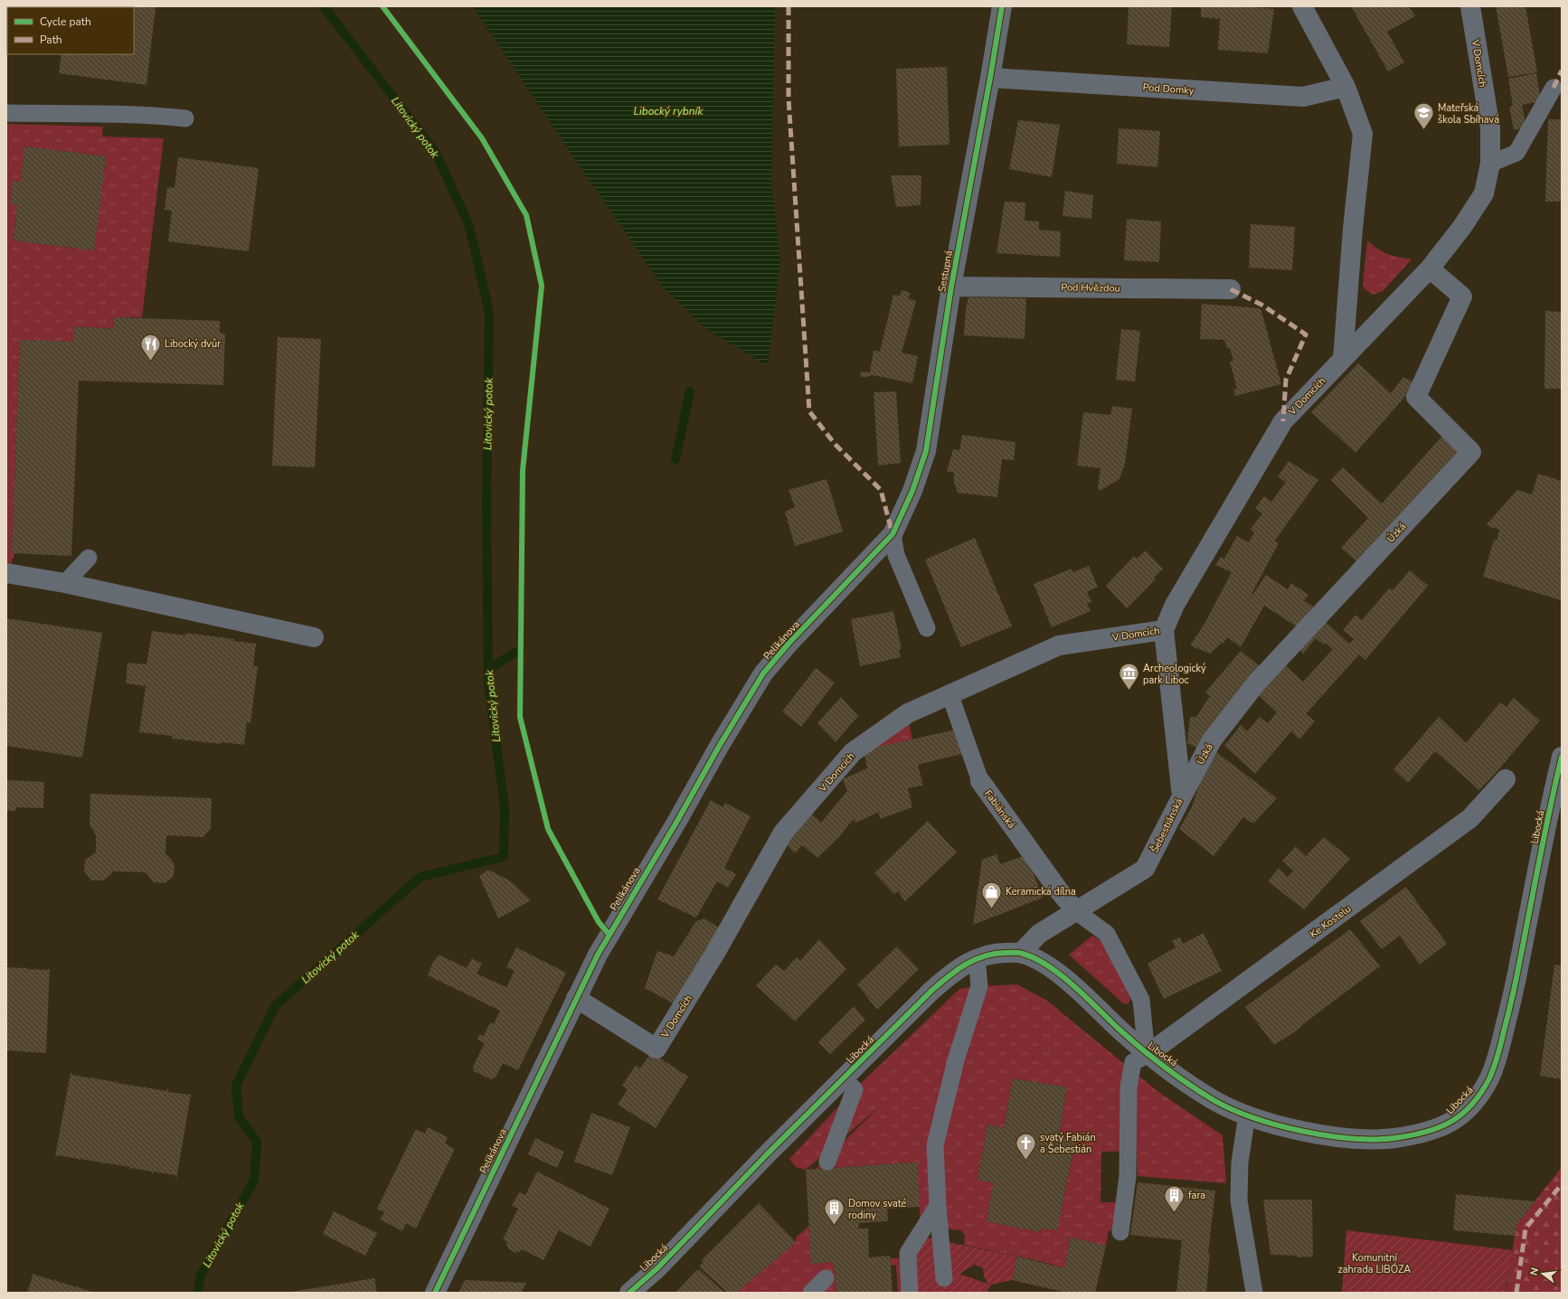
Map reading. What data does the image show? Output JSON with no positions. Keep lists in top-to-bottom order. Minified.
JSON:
{"streets":{"street":["V Domcích","Pod Domky","Sestupná","Pod Hvězdou","Úzká","Pelikánova","Fabiánská","Šebestiánská","Libocká","Ke Kostelu"]},"crossings":[["V Domcích","Úzká"],["V Domcích","Pelikánova"],["V Domcích","Fabiánská"],["V Domcích","Šebestiánská"],["Pod Domky","Sestupná"],["Sestupná","Pod Hvězdou"],["Sestupná","Pelikánova"],["Úzká","Šebestiánská"],["Fabiánská","Šebestiánská"],["Šebestiánská","Libocká"],["Libocká","Ke Kostelu"]],"water":["Libocký rybník","Litovický potok"],"parks":["Komunitní zahrada LIBÓZA"],"places":{"school or university":["Mateřská škola Sbíhavá"],"restaurant":["Libocký dvůr"],"museum":["Archeologický park Liboc"],"shop":["Keramická dílna"],"church":["svatý Fabián a Šebestián"],"building":["fara","Domov svaté rodiny"]},"legend":["Cycle path","Path"],"north":"left"}
